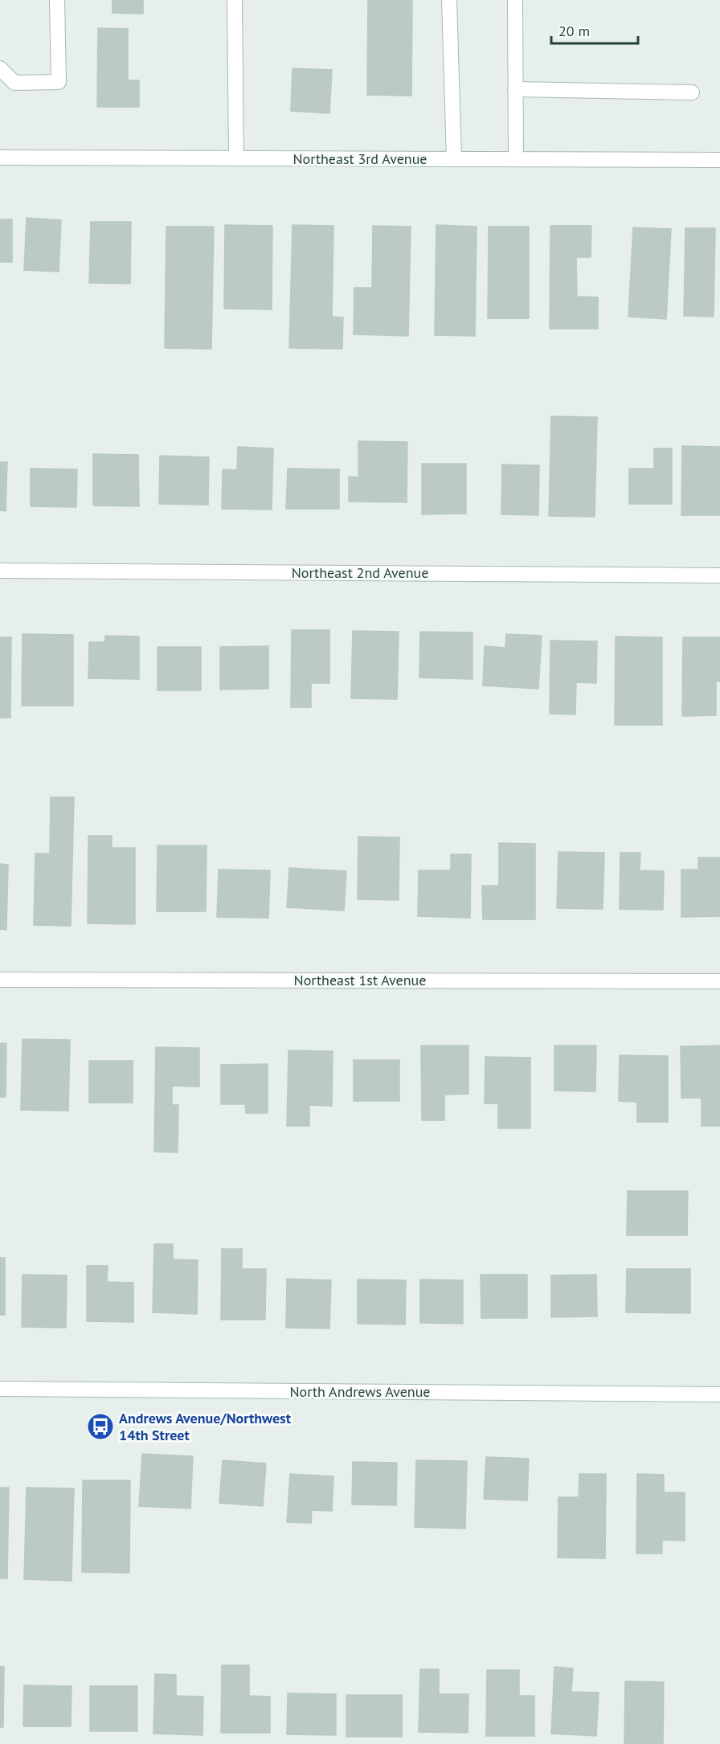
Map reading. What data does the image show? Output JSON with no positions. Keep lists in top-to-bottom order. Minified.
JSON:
{"streets":{"street":["Northeast 3rd Avenue","Northeast 2nd Avenue","Northeast 1st Avenue","North Andrews Avenue"]},"places":{"bus stop":["Andrews Avenue/Northwest 14th Street"]},"scale_bar":"20 m"}
